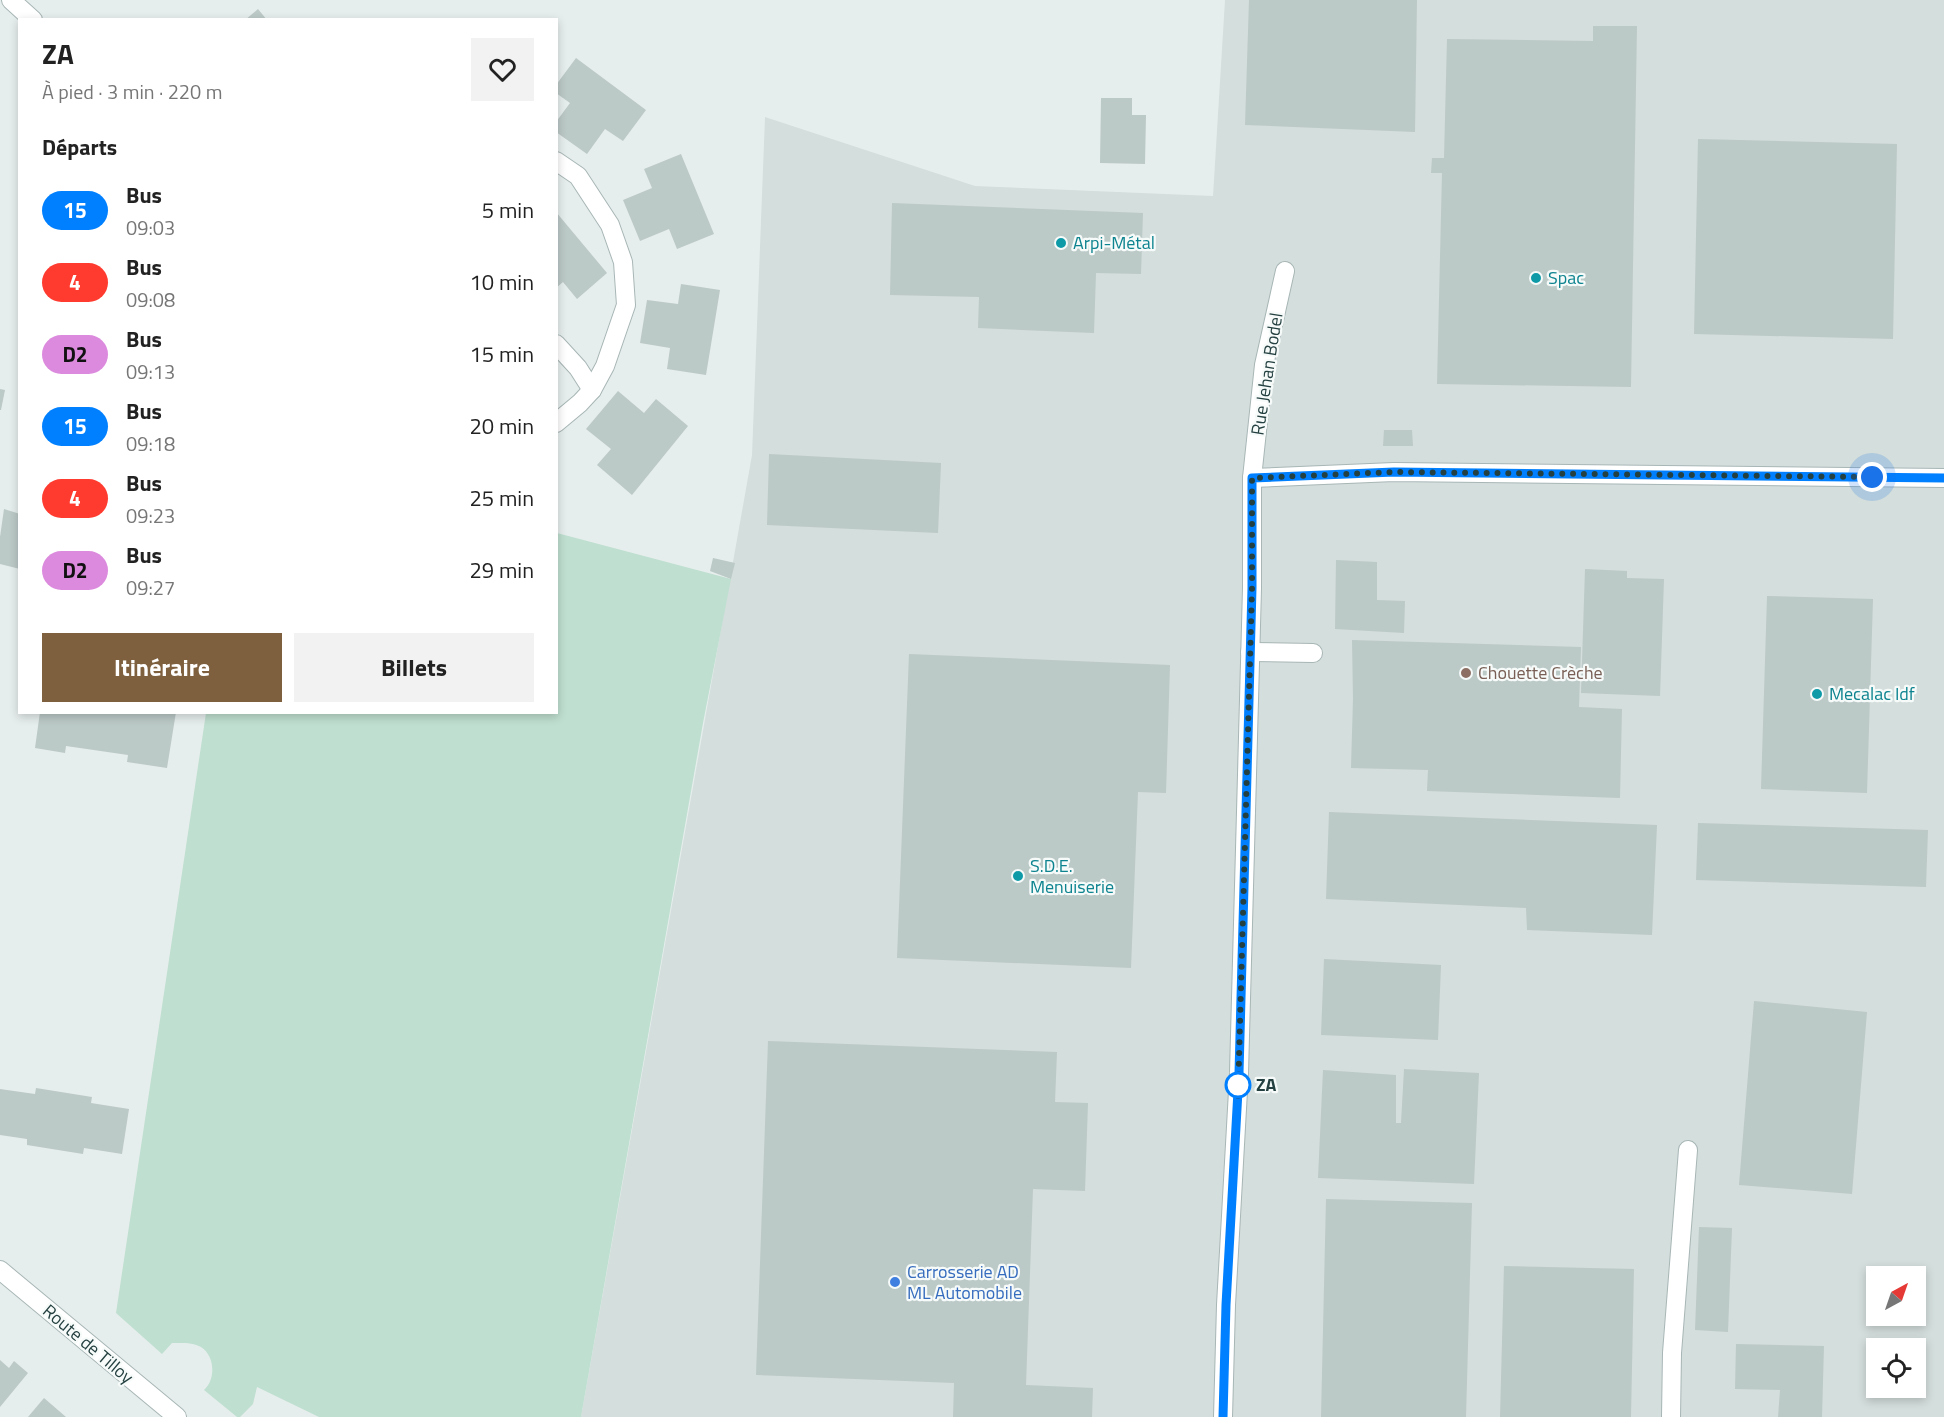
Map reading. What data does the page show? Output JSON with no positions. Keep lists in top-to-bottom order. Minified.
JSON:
{"streets":{"street":["Rue Jehan Bodel","Route de Tilloy"]},"places":["Arpi-Métal","Spac","Chouette Crèche","Mecalac Idf","S.D.E. Menuiserie","ZA","Carrosserie AD ML Automobile"],"lines":["bus line 15"],"north":"top right","page":{"heading":[["ZA","À pied · 3 min · 220 m"],"Départs"],"list":[{"mark":"15","name":"Bus","note":"09:03","value":"5 min"},{"mark":"4","name":"Bus","note":"09:08","value":"10 min"},{"mark":"D2","name":"Bus","note":"09:13","value":"15 min"},{"mark":"15","name":"Bus","note":"09:18","value":"20 min"},{"mark":"4","name":"Bus","note":"09:23","value":"25 min"},{"mark":"D2","name":"Bus","note":"09:27","value":"29 min"}],"buttons":["Itinéraire","Billets"]}}
